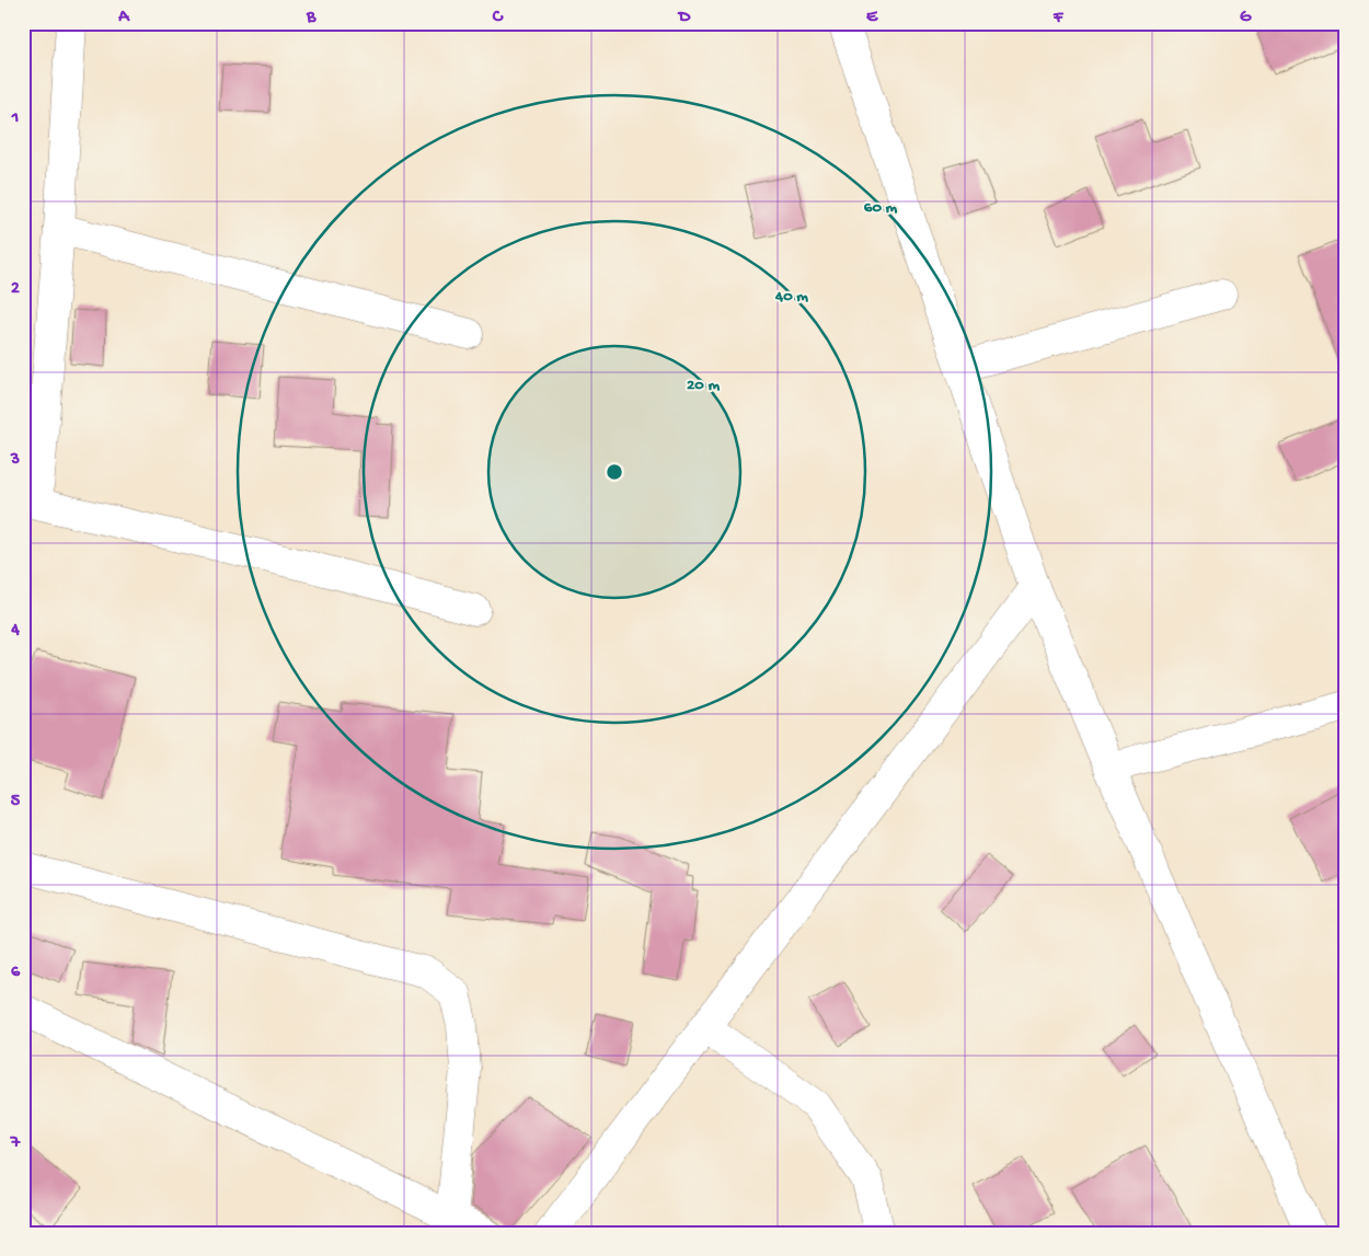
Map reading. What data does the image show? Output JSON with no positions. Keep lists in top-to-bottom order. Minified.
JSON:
{"grid":{"columns":["A","B","C","D","E","F","G"],"rows":["1","2","3","4","5","6","7"]},"rings":["60 m","40 m","20 m"]}
